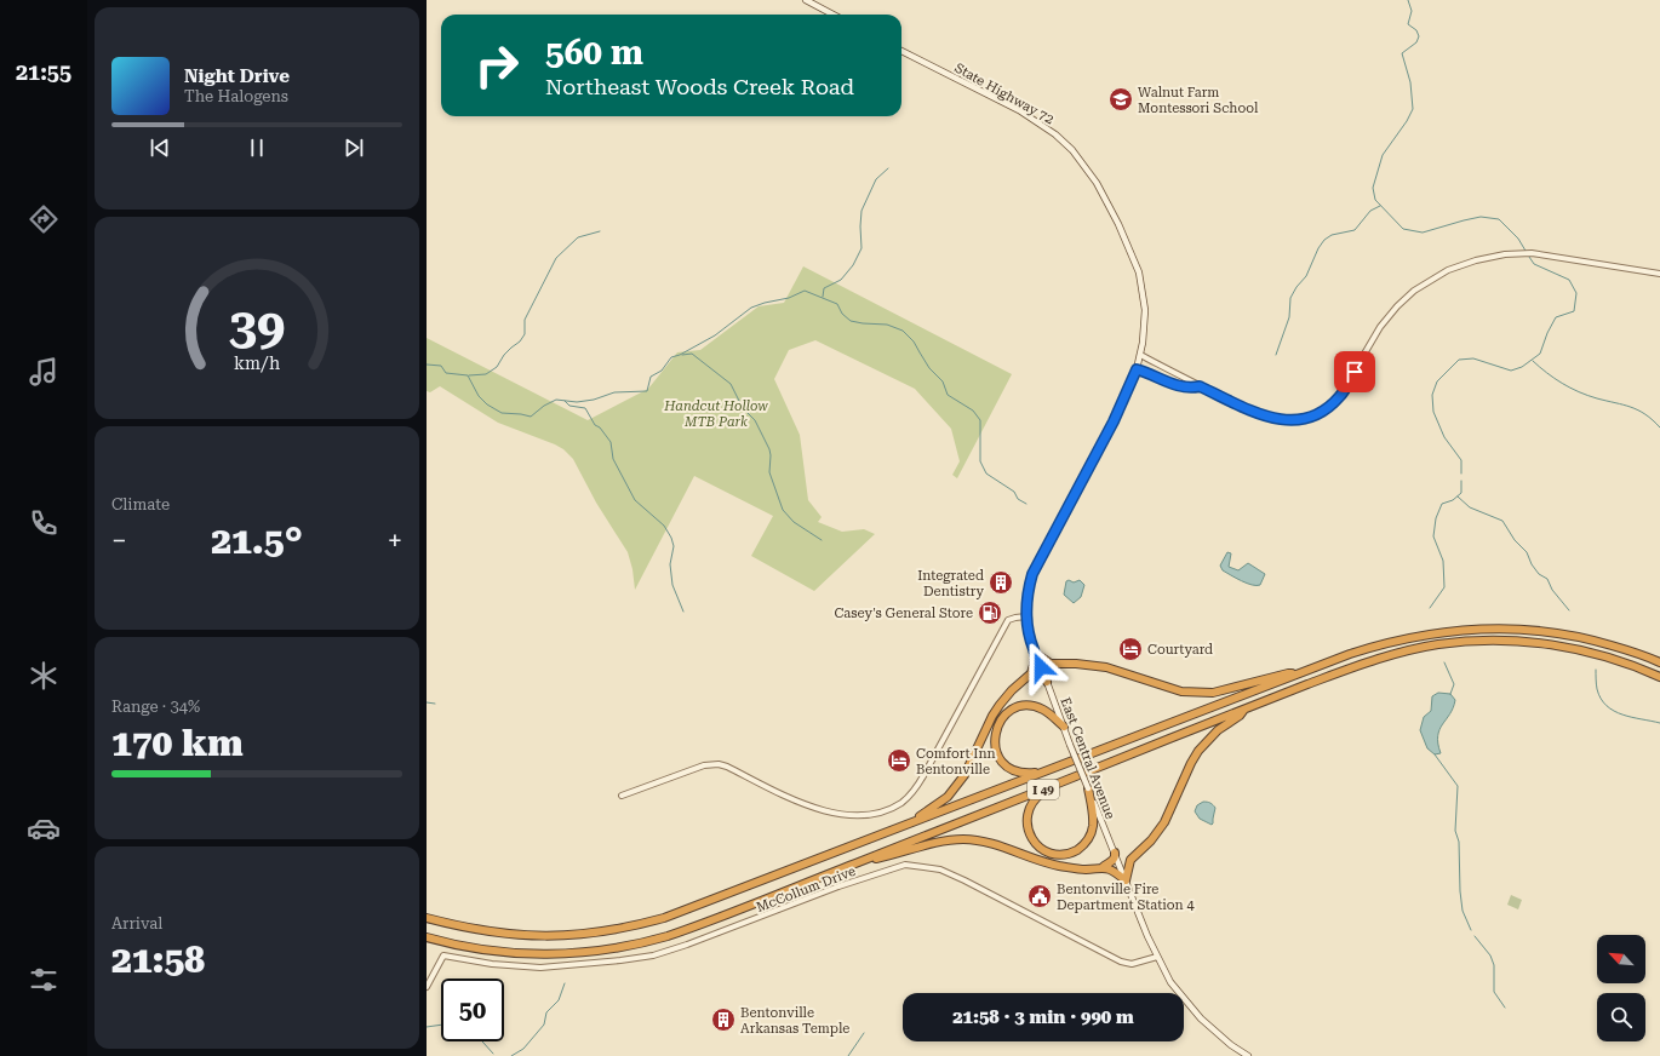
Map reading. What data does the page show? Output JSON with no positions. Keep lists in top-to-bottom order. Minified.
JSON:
{"streets":{"highway":["I 49"],"main road":["State Highway 72","East Central Avenue"],"street":["McCollum Drive"]},"crossings":[["State Highway 72","East Central Avenue"],["East Central Avenue","McCollum Drive"]],"parks":["Handcut Hollow MTB Park"],"places":{"school or university":["Walnut Farm Montessori School"],"building":["Integrated Dentistry","Bentonville Arkansas Temple"],"fuel station":["Casey's General Store"],"hotel":["Courtyard","Comfort Inn Bentonville"],"public building":["Bentonville Fire Department Station 4"]},"north":"top left","page":{"tabs":"21:55","turn":["560 m","Northeast Woods Creek Road"],"song":["Night Drive","The Halogens"],"tile":["Climate",["Range · 34%","170 km"],["Arrival","21:58"]],"heat":["−","21.5°","+"],"limit":"50","trip":"21:58 · 3 min · 990 m","gauge":["39","km/h"]}}
